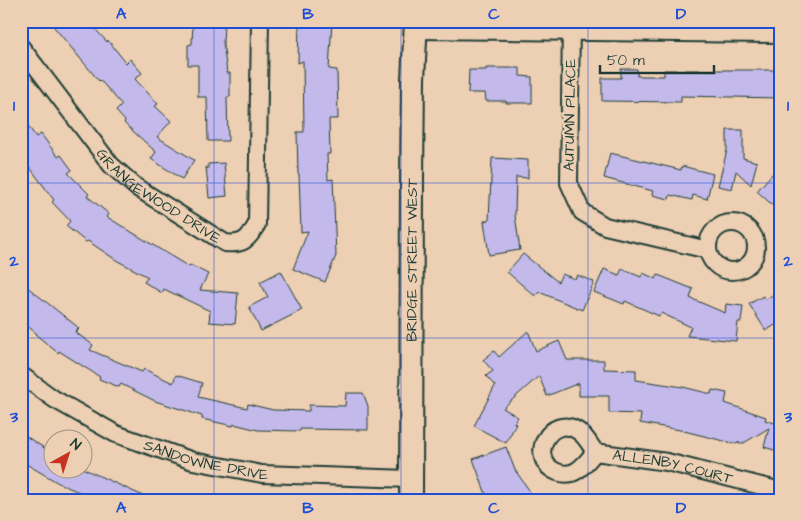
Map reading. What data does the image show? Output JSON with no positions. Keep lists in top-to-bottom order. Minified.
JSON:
{"streets":{"main road":["BRIDGE STREET WEST"],"street":["AUTUMN PLACE","GRANGEWOOD DRIVE","SANDOWNE DRIVE","ALLENBY COURT"]},"crossings":[["BRIDGE STREET WEST","SANDOWNE DRIVE"]],"scale_bar":"50 m","north":"top right","grid":{"columns":["A","B","C","D"],"rows":["1","2","3"]}}
